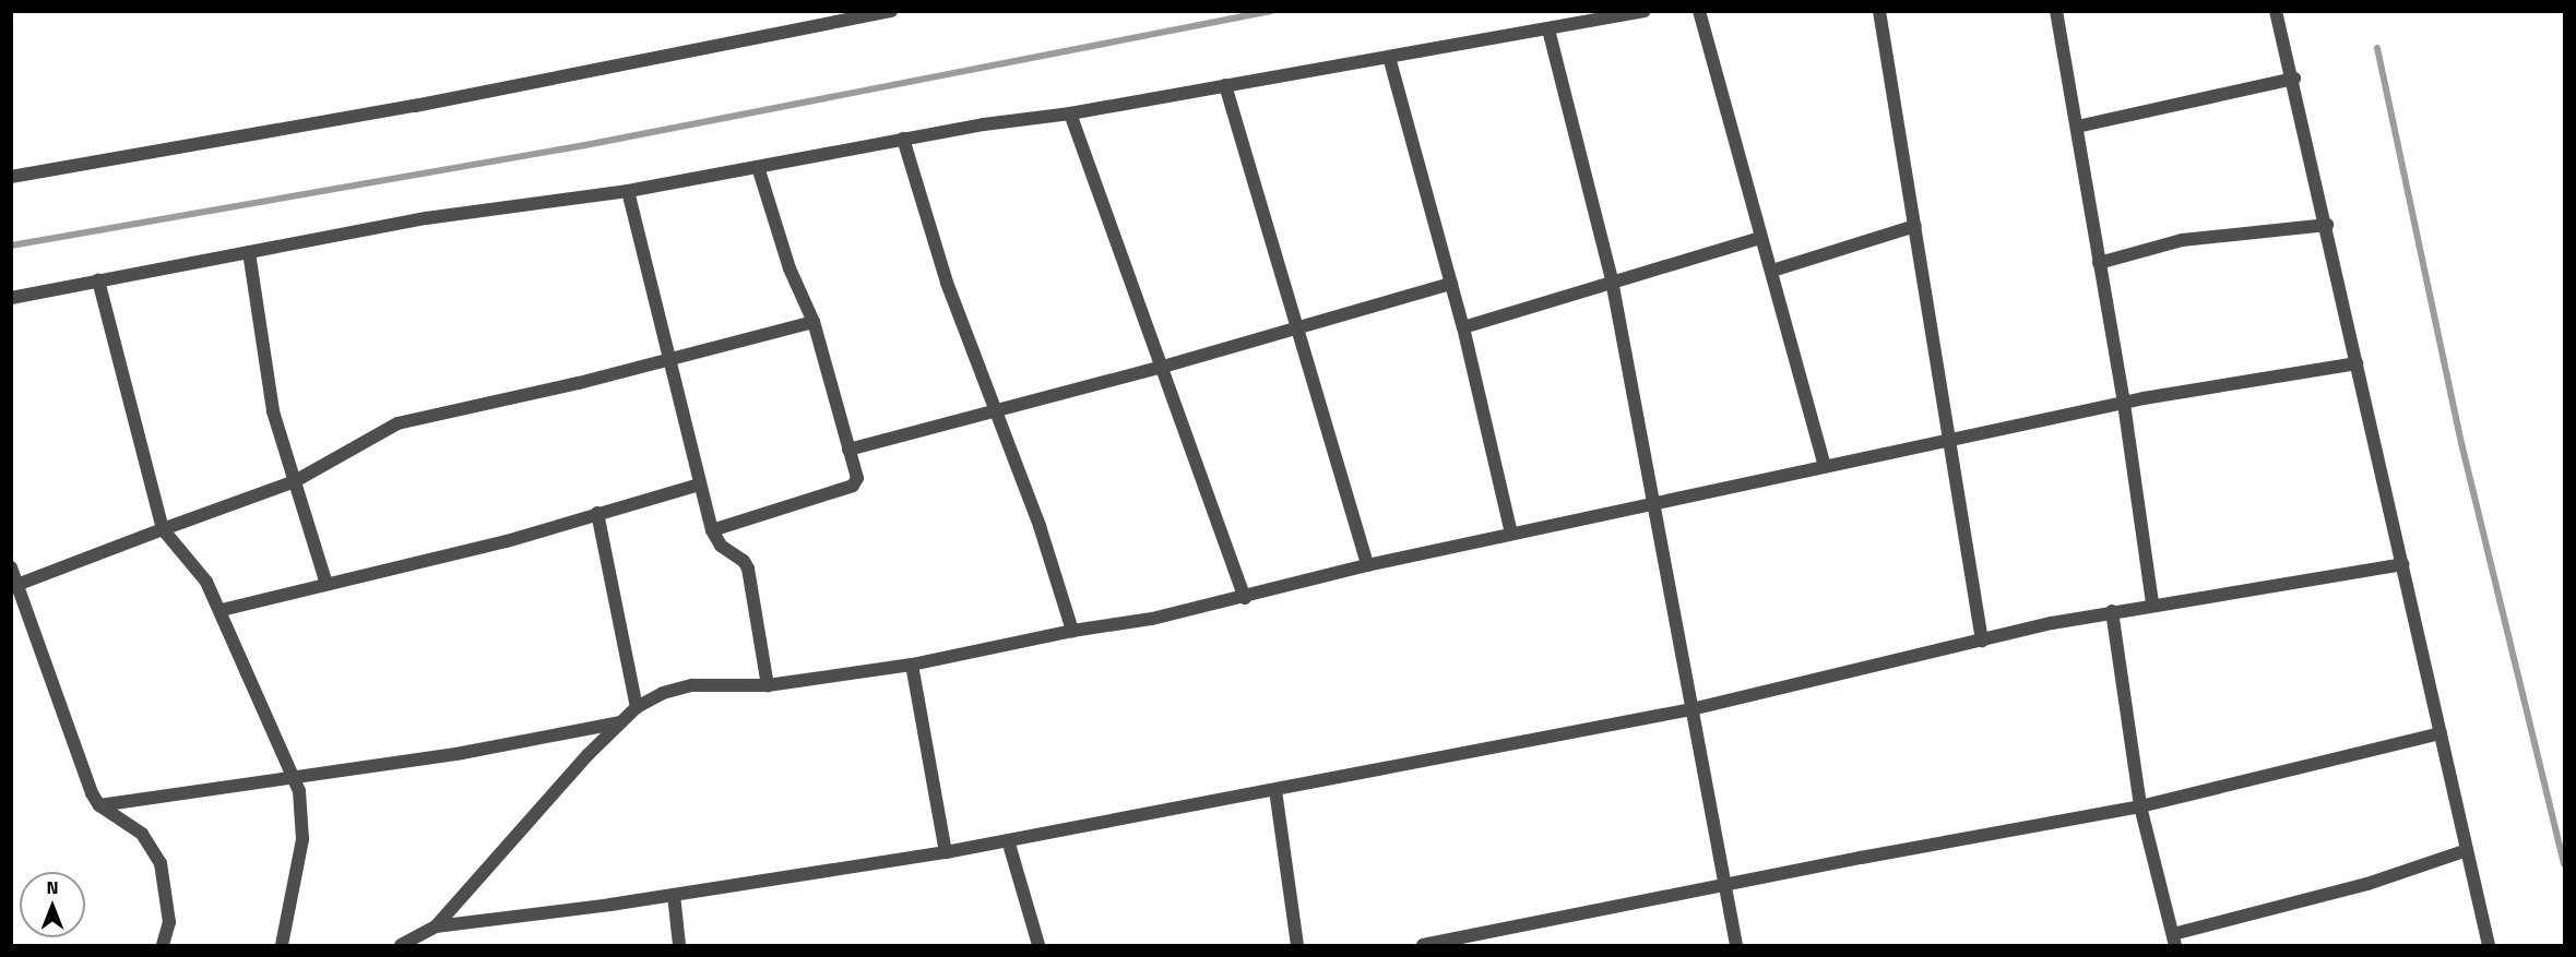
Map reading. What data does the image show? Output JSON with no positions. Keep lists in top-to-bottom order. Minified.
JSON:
{"north":"top"}
